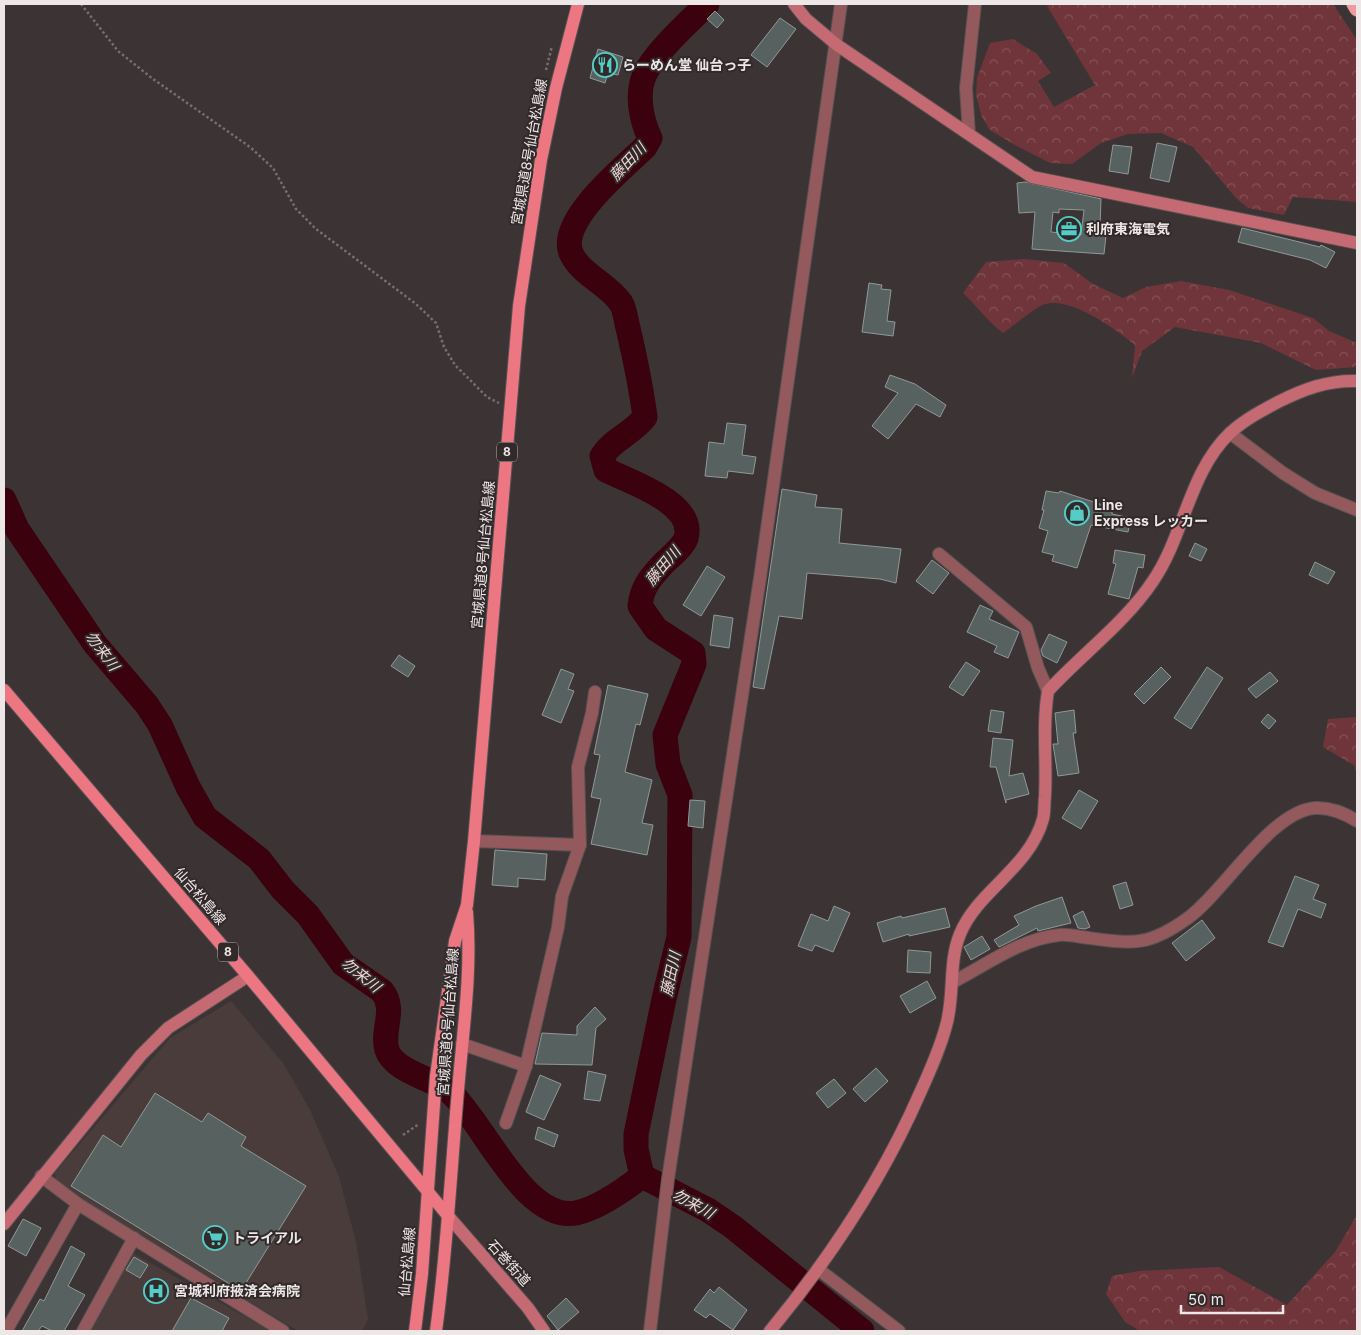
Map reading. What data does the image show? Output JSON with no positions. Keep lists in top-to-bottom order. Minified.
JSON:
{"streets":{"main road":["宮城県道8号仙台松島線","8","仙台松島線"],"street":["石巻街道"]},"crossings":[["宮城県道8号仙台松島線","8"],["宮城県道8号仙台松島線","仙台松島線"],["宮城県道8号仙台松島線","石巻街道"],["8","仙台松島線"],["8","石巻街道"],["仙台松島線","石巻街道"]],"water":["藤田川","勿来川"],"places":{"restaurant":["らーめん堂 仙台っ子"],"office":["利府東海電気"],"shop":["Line Express レッカー"],"supermarket":["トライアル"],"hospital":["宮城利府掖済会病院"]},"scale_bar":"50 m"}
